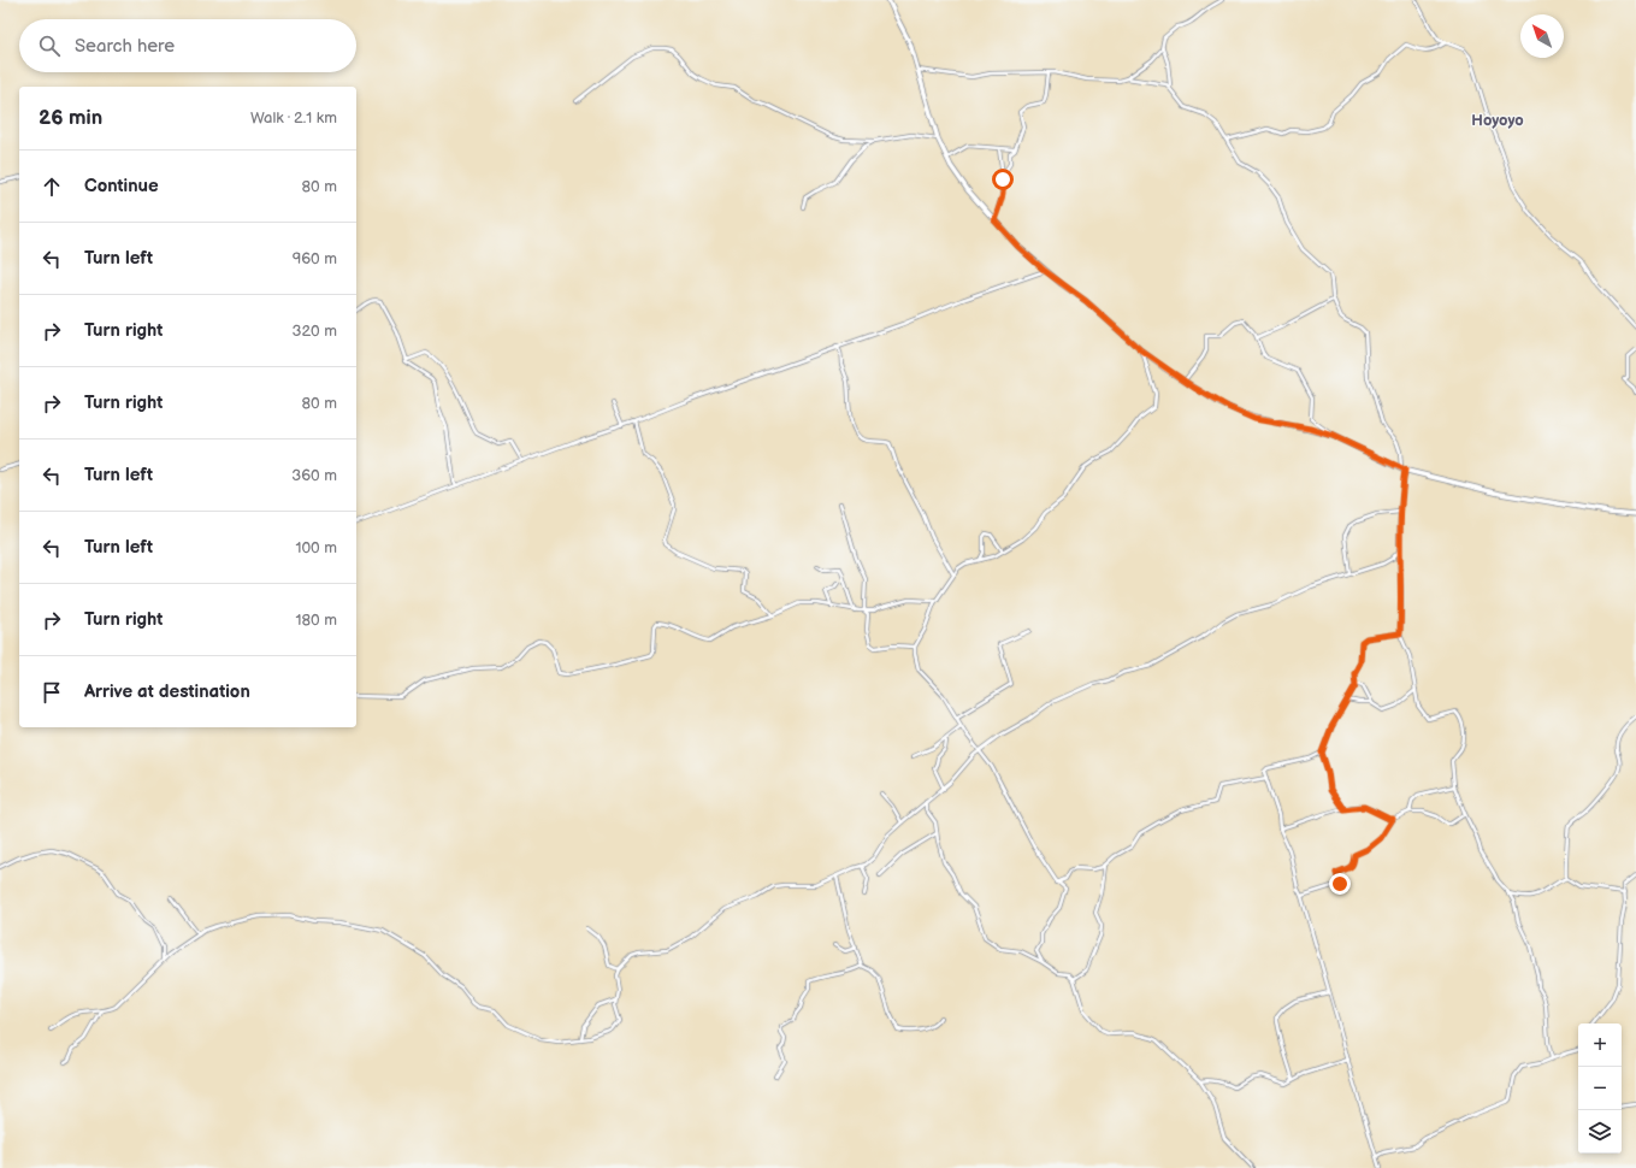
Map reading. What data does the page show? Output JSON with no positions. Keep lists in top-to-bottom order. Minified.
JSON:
{"districts":["Hoyoyo"],"north":"top left","page":{"search":"Search here","heading":["26 min","Walk · 2.1 km"],"list":[["Continue","80 m"],["Turn left","960 m"],["Turn right","320 m"],["Turn right","80 m"],["Turn left","360 m"],["Turn left","100 m"],["Turn right","180 m"],"Arrive at destination"],"map_buttons":["+","−"]}}
